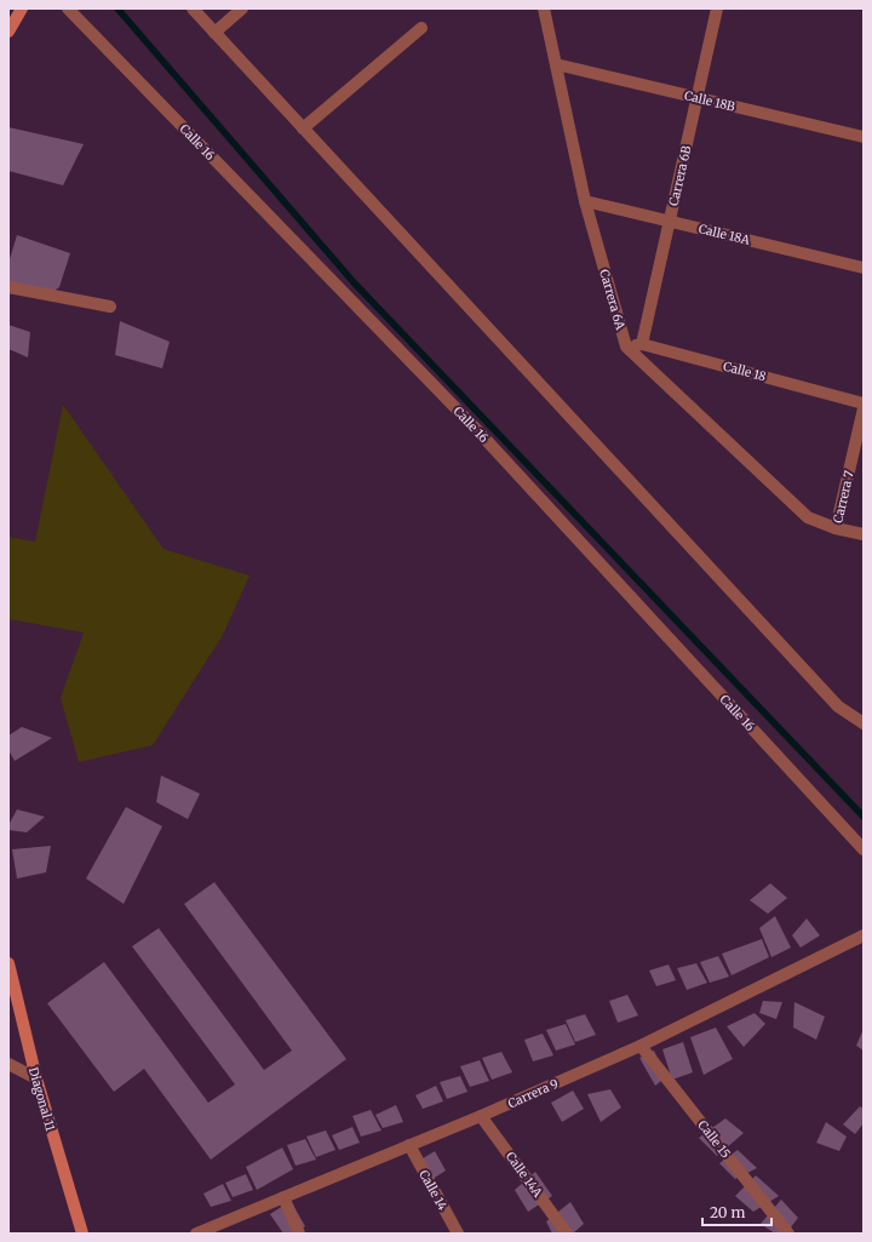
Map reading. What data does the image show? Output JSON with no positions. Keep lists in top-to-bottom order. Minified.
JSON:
{"streets":{"street":["Calle 18B","Calle 16","Carrera 6B","Calle 18A","Carrera 6A","Calle 18","Carrera 7","Carrera 9","Diagonal 11","Calle 15","Calle 14A","Calle 14"]},"crossings":[["Calle 18B","Carrera 6B"],["Calle 18B","Carrera 6A"],["Carrera 6B","Calle 18A"],["Carrera 6B","Calle 18"],["Calle 18A","Carrera 6A"],["Carrera 6A","Calle 18"],["Carrera 9","Calle 15"],["Carrera 9","Calle 14A"],["Carrera 9","Calle 14"]],"scale_bar":"20 m"}
